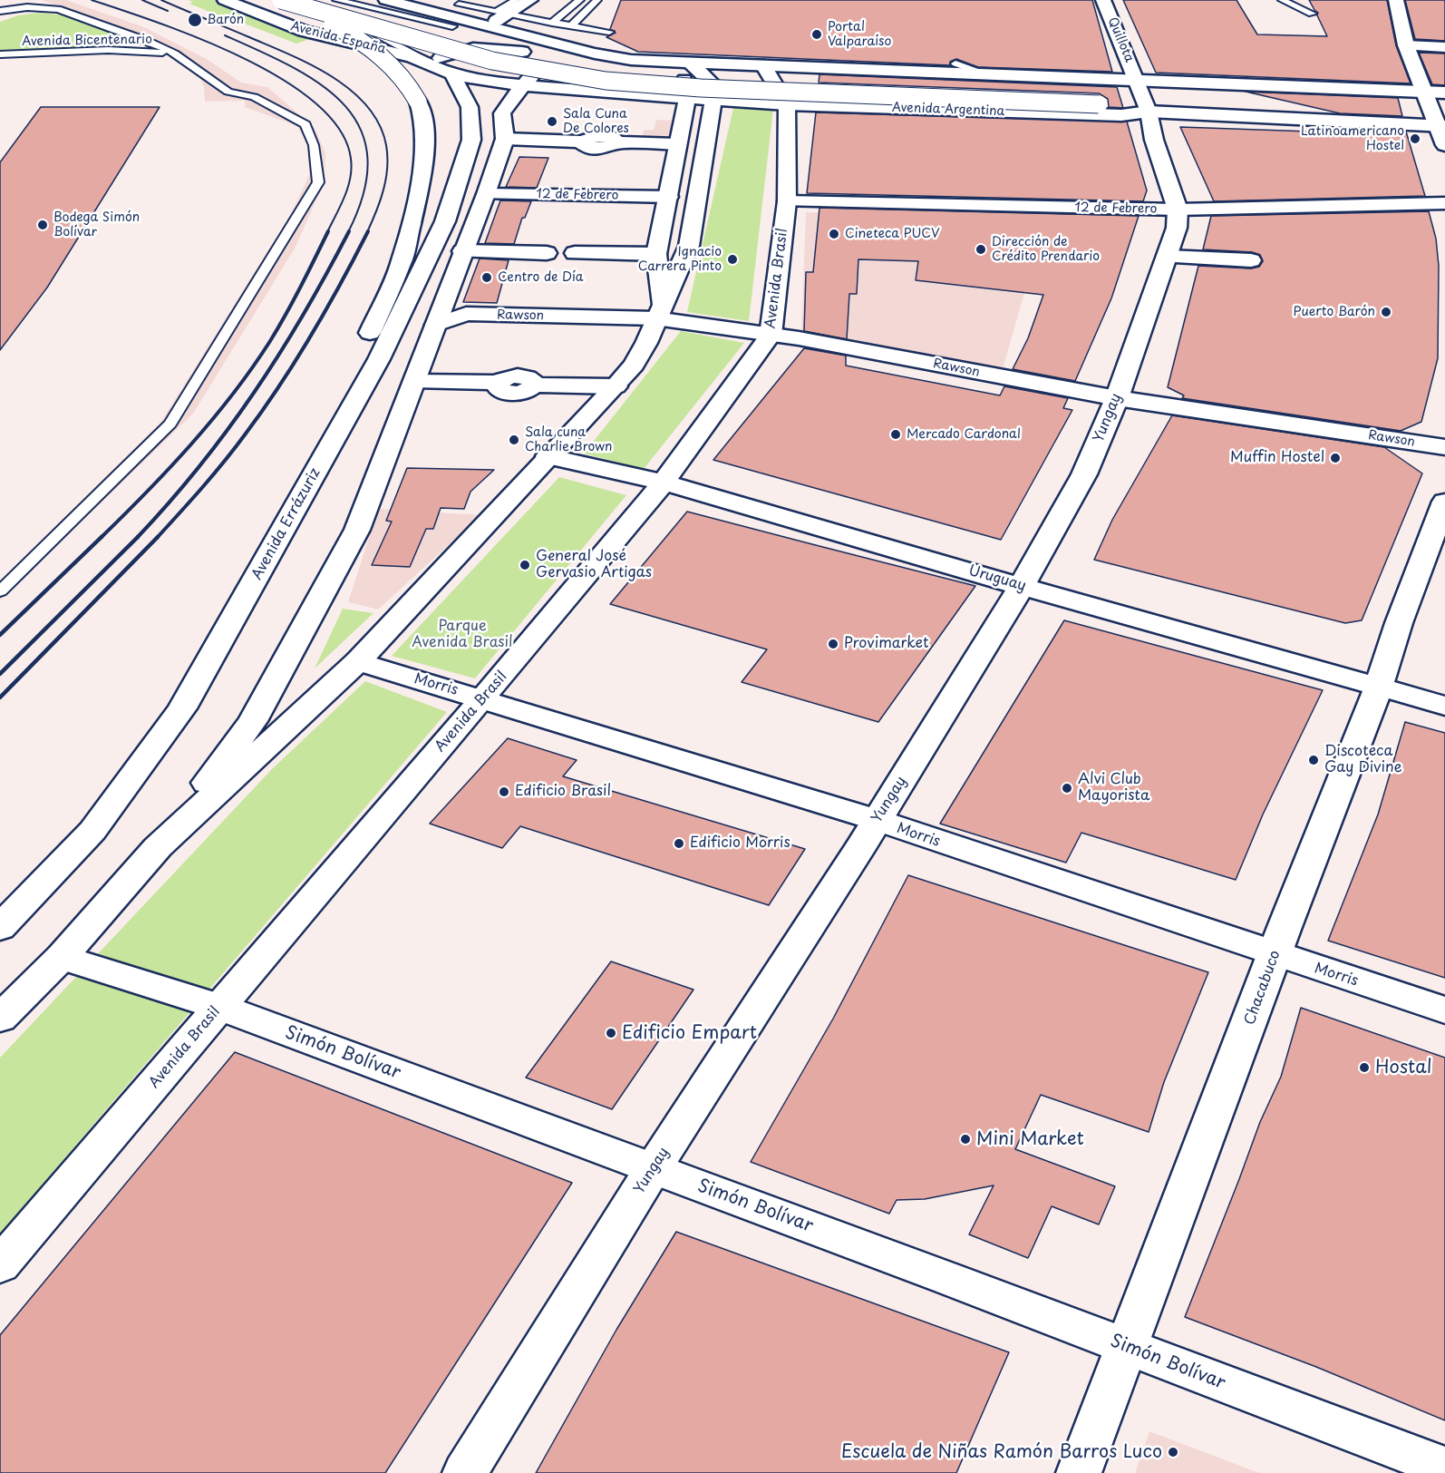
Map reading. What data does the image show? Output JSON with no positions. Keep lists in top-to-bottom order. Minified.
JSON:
{"streets":{"main road":["Avenida España","Quillota","Avenida Argentina","12 de Febrero","Avenida Brasil","Rawson","Yungay","Avenida Errázuriz","Uruguay","Morris","Chacabuco","Simón Bolívar"],"lane":["Avenida Bicentenario"]},"crossings":[["Avenida España","Avenida Argentina"],["Avenida España","Avenida Errázuriz"],["Quillota","Yungay"],["Avenida Argentina","Avenida Brasil"],["Avenida Argentina","Yungay"],["Avenida Argentina","Avenida Errázuriz"],["12 de Febrero","Avenida Brasil"],["12 de Febrero","Yungay"],["Avenida Brasil","Rawson"],["Avenida Brasil","Uruguay"],["Avenida Brasil","Morris"],["Avenida Brasil","Simón Bolívar"],["Rawson","Yungay"],["Yungay","Uruguay"],["Yungay","Morris"],["Yungay","Simón Bolívar"],["Uruguay","Chacabuco"],["Morris","Chacabuco"],["Chacabuco","Simón Bolívar"]],"parks":["Parque Avenida Brasil"],"places":["Barón","Portal Valparaíso","Sala Cuna De Colores","Latinoamericano Hostel","Bodega Simón Bolívar","Cineteca PUCV","Dirección de Crédito Prendario","Ignacio Carrera Pinto","Centro de Día","Puerto Barón","Mercado Cardonal","Sala cuna Charlie Brown","Muffin Hostel","General José Gervasio Artigas","Provimarket","Discoteca Gay Divine","Alvi Club Mayorista","Edificio Brasil","Edificio Morris","Edificio Empart","Hostal","Mini Market","Escuela de Niñas Ramón Barros Luco"]}
